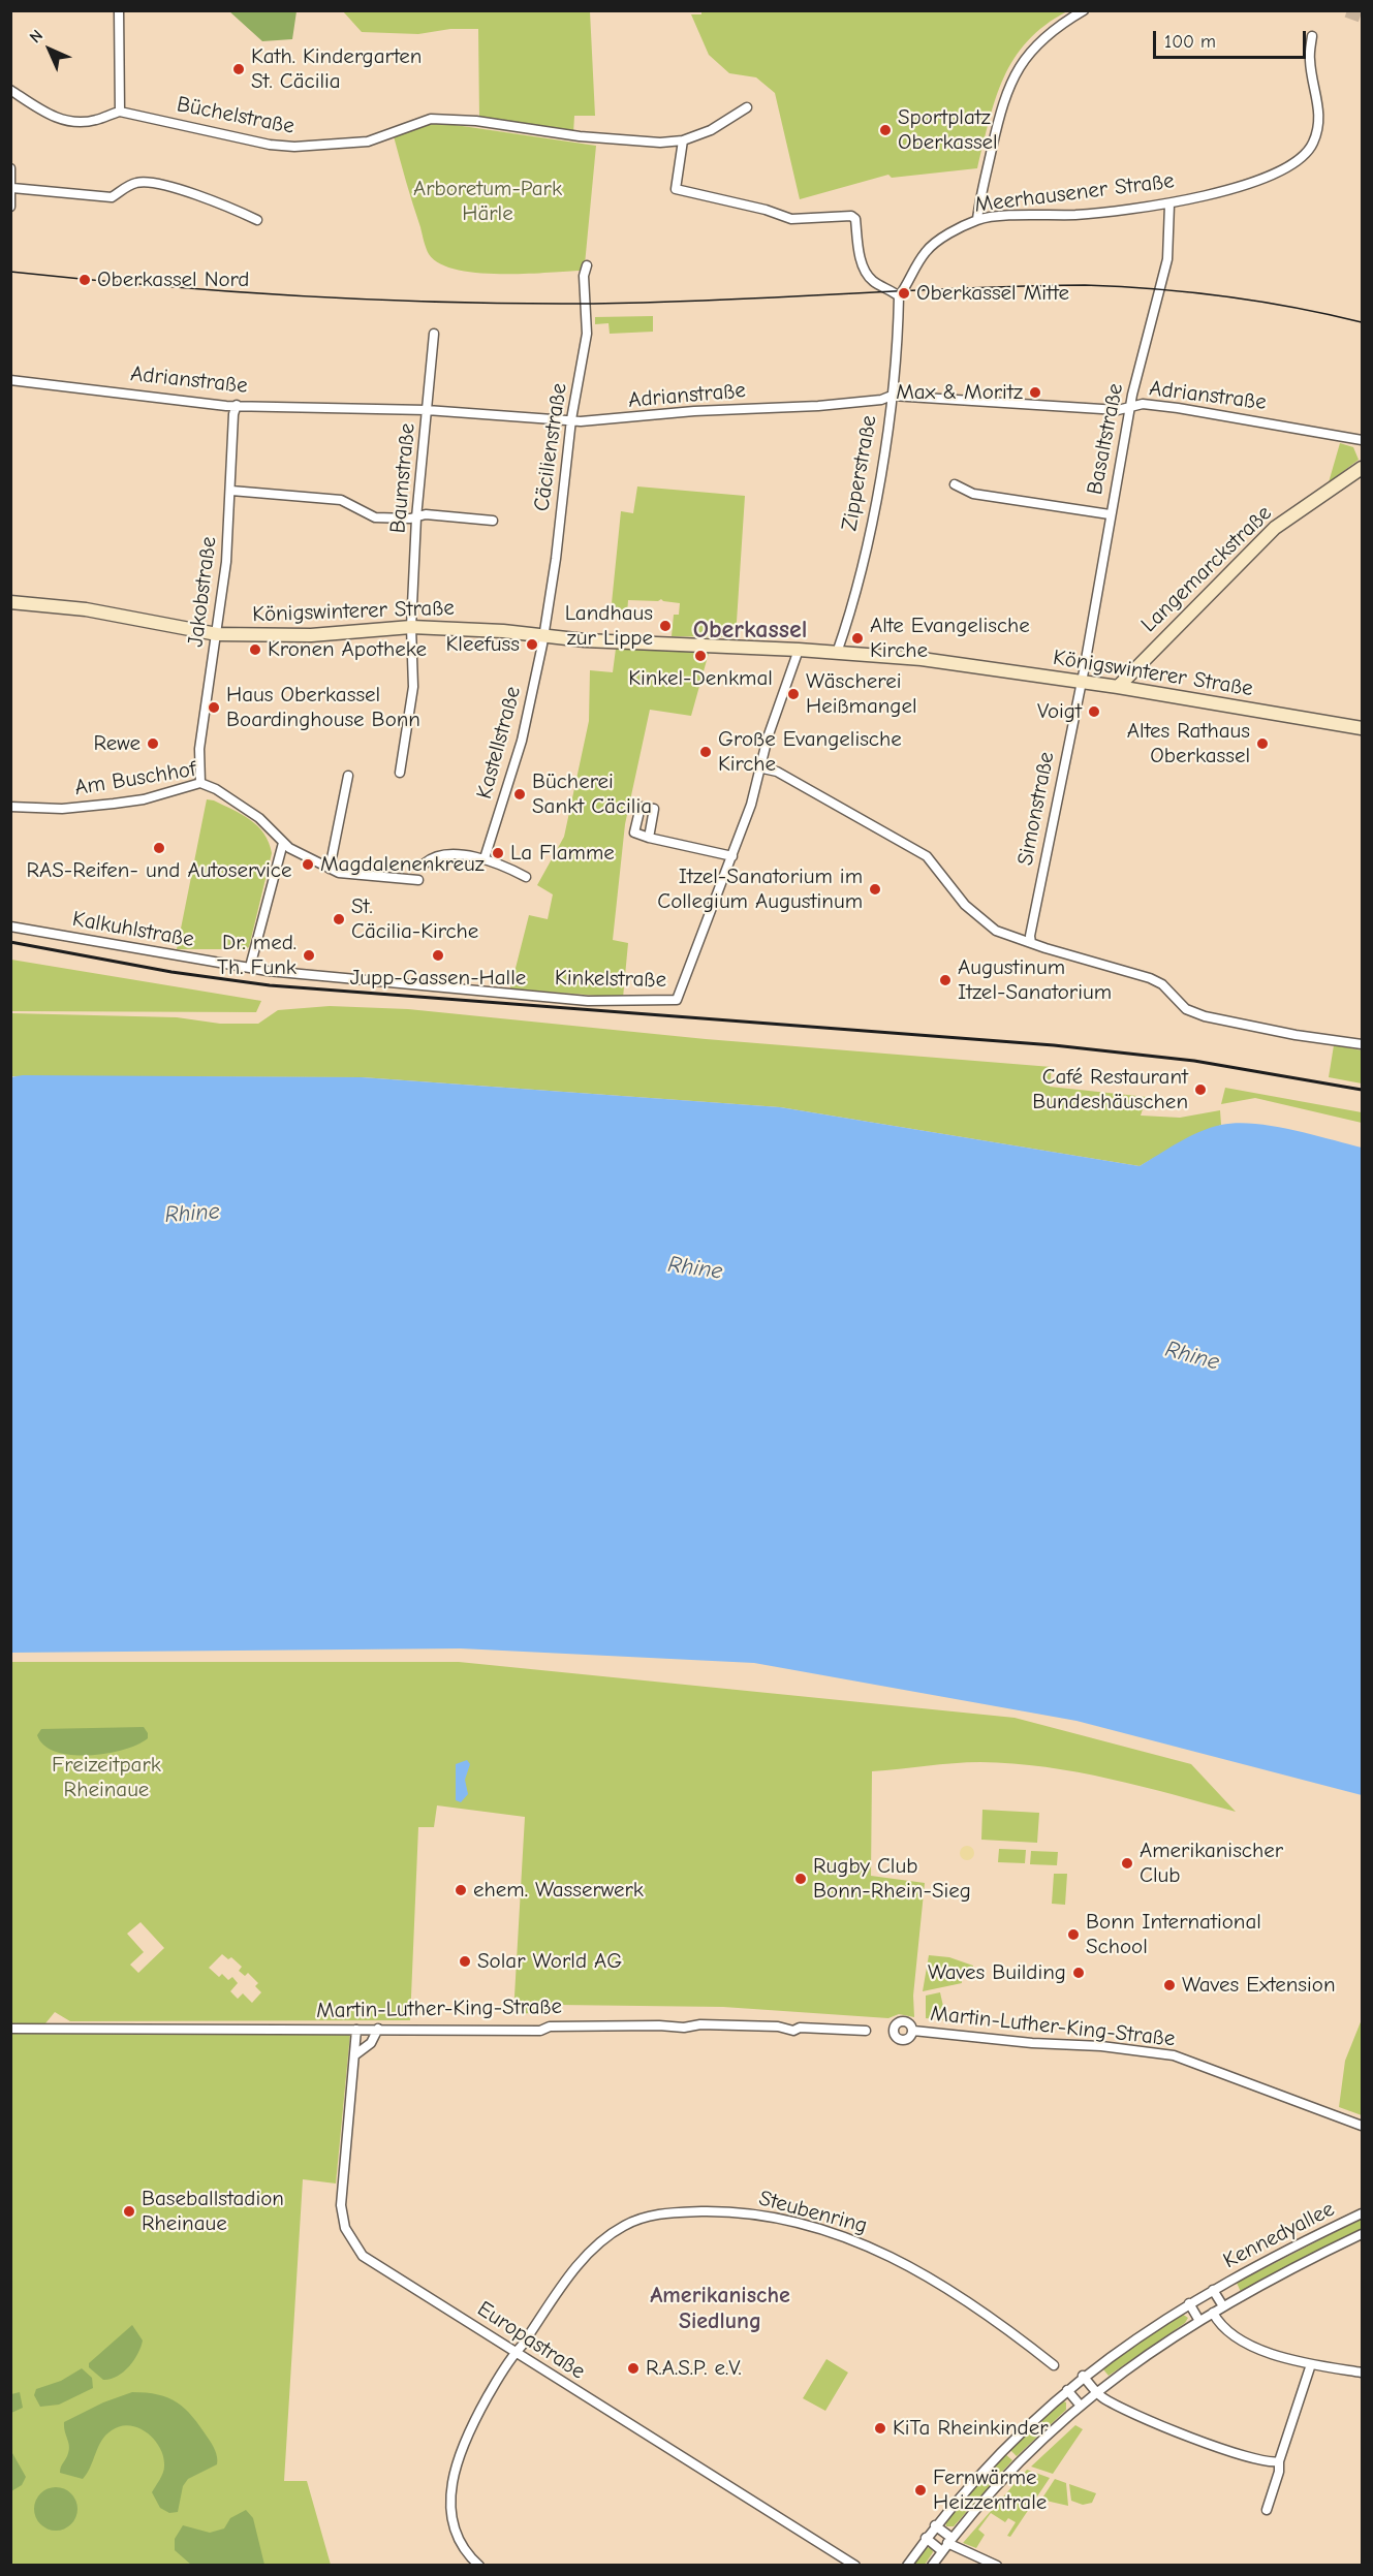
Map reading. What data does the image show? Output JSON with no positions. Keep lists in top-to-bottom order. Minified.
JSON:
{"streets":{"main road":["Langemarckstraße","Königswinterer Straße"],"street":["Büchelstraße","Meerhausener Straße","Adrianstraße","Basaltstraße","Cäcilienstraße","Zipperstraße","Baumstraße","Jakobstraße","Kastellstraße","Am Buschhof","Simonstraße","Kalkuhlstraße","Kinkelstraße","Martin-Luther-King-Straße","Steubenring","Kennedyallee","Europastraße"]},"crossings":[["Meerhausener Straße","Basaltstraße"],["Meerhausener Straße","Zipperstraße"],["Adrianstraße","Basaltstraße"],["Adrianstraße","Cäcilienstraße"],["Adrianstraße","Zipperstraße"],["Adrianstraße","Baumstraße"],["Adrianstraße","Jakobstraße"],["Basaltstraße","Königswinterer Straße"],["Basaltstraße","Simonstraße"],["Cäcilienstraße","Königswinterer Straße"],["Cäcilienstraße","Kastellstraße"],["Zipperstraße","Königswinterer Straße"],["Baumstraße","Königswinterer Straße"],["Langemarckstraße","Königswinterer Straße"],["Jakobstraße","Königswinterer Straße"],["Jakobstraße","Am Buschhof"],["Königswinterer Straße","Kastellstraße"],["Königswinterer Straße","Simonstraße"],["Königswinterer Straße","Kinkelstraße"],["Kalkuhlstraße","Kinkelstraße"],["Martin-Luther-King-Straße","Europastraße"],["Steubenring","Europastraße"]],"districts":["Oberkassel","Amerikanische Siedlung"],"water":["Rhine"],"parks":["Arboretum-Park Härle","Freizeitpark Rheinaue"],"places":["Kath. Kindergarten St. Cäcilia","Sportplatz Oberkassel","Oberkassel Nord","Oberkassel Mitte","Max & Moritz","Landhaus zur Lippe","Alte Evangelische Kirche","Kleefuss","Kronen Apotheke","Kinkel-Denkmal","Wäscherei Heißmangel","Haus Oberkassel Boardinghouse Bonn","Voigt","Rewe","Altes Rathaus Oberkassel","Große Evangelische Kirche","Bücherei Sankt Cäcilia","RAS-Reifen- und Autoservice","La Flamme","Magdalenenkreuz","Itzel-Sanatorium im Collegium Augustinum","St. Cäcilia-Kirche","Dr. med. Th. Funk","Jupp-Gassen-Halle","Augustinum Itzel-Sanatorium","Café Restaurant Bundeshäuschen","Amerikanischer Club","Rugby Club Bonn-Rhein-Sieg","ehem. Wasserwerk","Bonn International School","Solar World AG","Waves Building","Waves Extension","Baseballstadion Rheinaue","R.A.S.P. e.V.","KiTa Rheinkinder","Fernwärme Heizzentrale"],"scale_bar":"100 m","north":"top left"}
